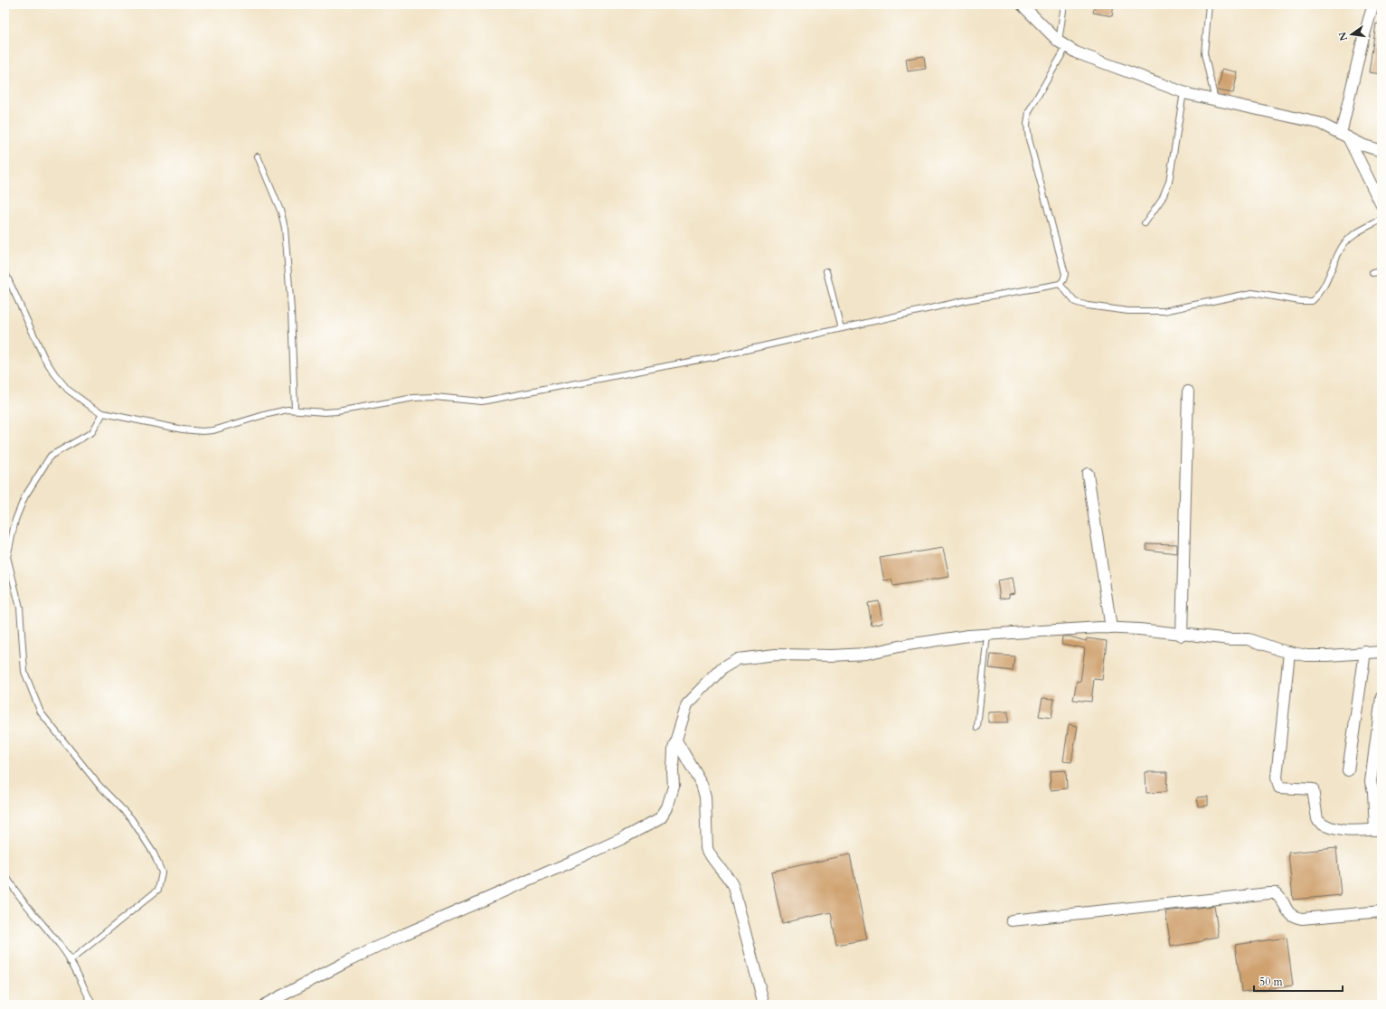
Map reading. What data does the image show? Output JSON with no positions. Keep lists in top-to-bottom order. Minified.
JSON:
{"scale_bar":"50 m","north":"left"}
